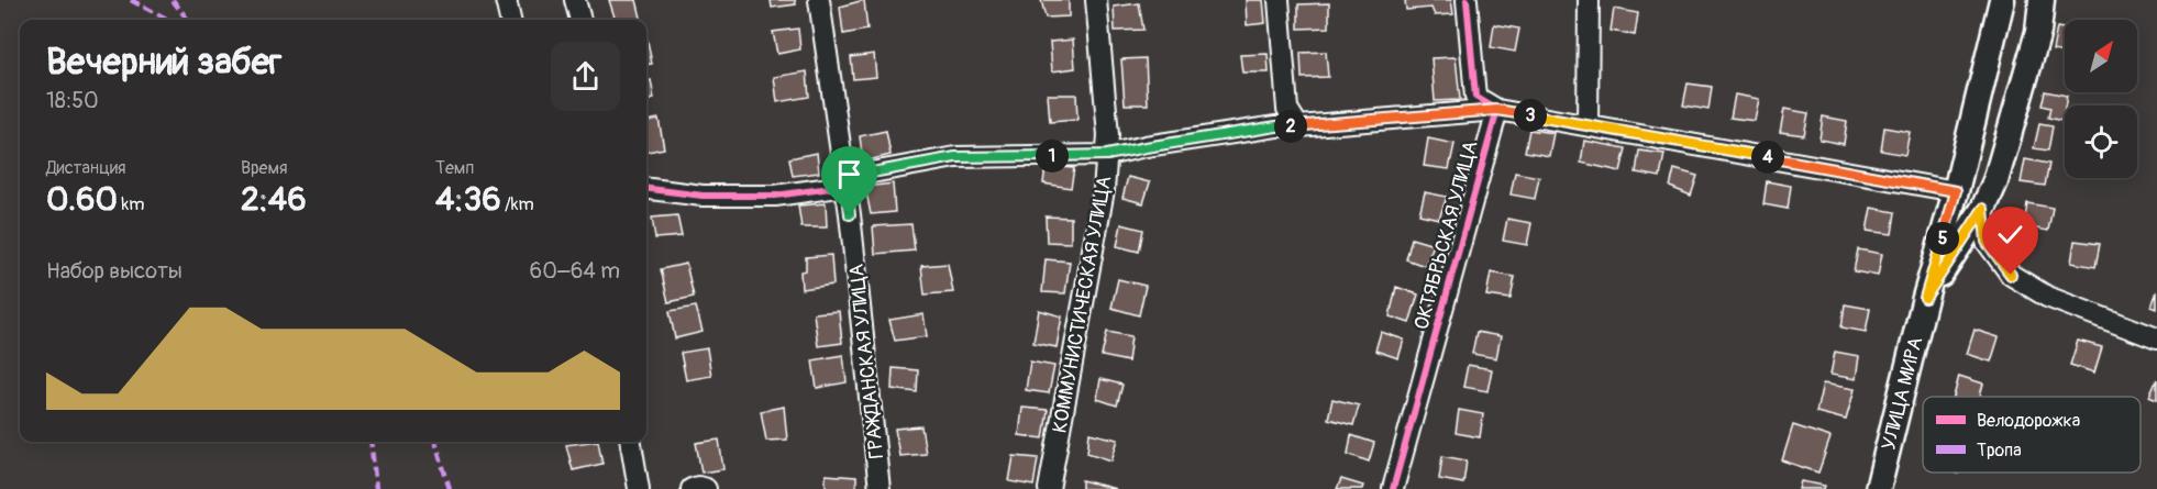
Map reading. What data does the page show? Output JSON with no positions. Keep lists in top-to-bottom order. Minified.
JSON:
{"streets":{"main road":["УЛИЦА МИРА"],"street":["ОКТЯБРЬСКАЯ УЛИЦА","КОММУНИСТИЧЕСКАЯ УЛИЦА","ГРАЖДАНСКАЯ УЛИЦА"]},"legend":["Велодорожка","Тропа"],"north":"top right","page":{"heading":["Вечерний забег","18:50"],"pins":["3","2","1","4","5"],"stats":[["Дистанция","0.60 km"],["Время","2:46"],["Темп","4:36 /km"]],"chart":["Набор высоты","60–64 m"]}}
